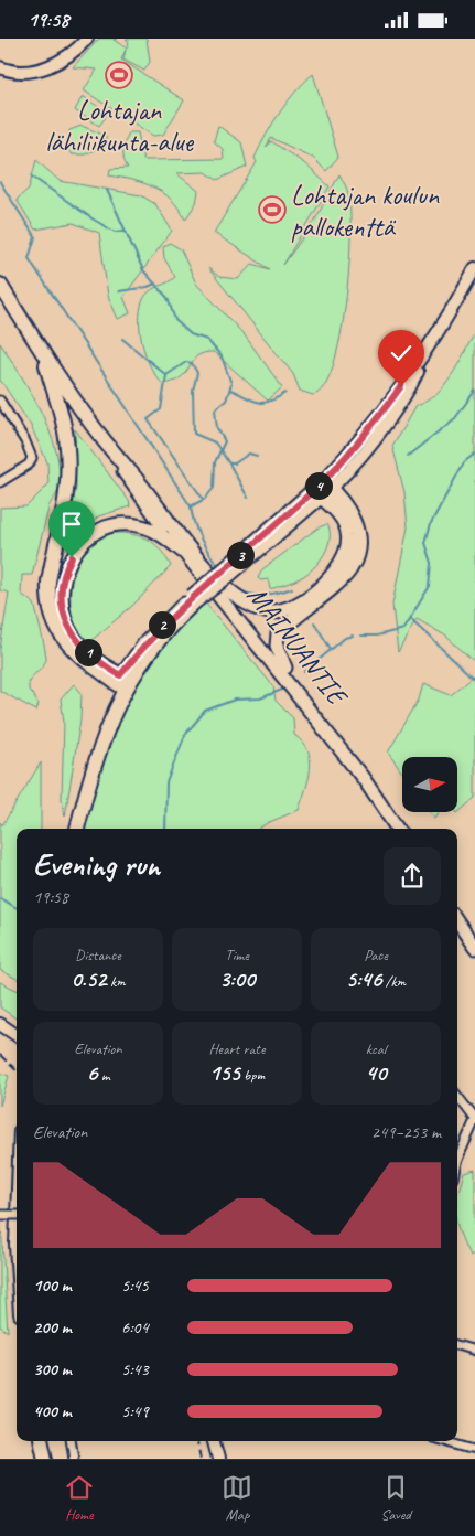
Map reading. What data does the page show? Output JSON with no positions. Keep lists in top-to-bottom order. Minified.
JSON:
{"streets":{"highway":["MAINUANTIE"]},"places":{"sports":["Lohtajan lähiliikunta-alue","Lohtajan koulun pallokenttä"]},"north":"right","page":{"status":"19:58","pins":["4","3","2","1"],"heading":["Evening run","19:58"],"stats":[["Distance","0.52 km"],["Time","3:00"],["Pace","5:46 /km"],["Elevation","6 m"],["Heart rate","155 bpm"],["kcal","40"]],"chart":["Elevation","249–253 m"],"list":[{"name":"100 m","note":"5:45"},{"name":"200 m","note":"6:04"},{"name":"300 m","note":"5:43"},{"name":"400 m","note":"5:49"}],"tabs":["Home","Map","Saved"]}}
